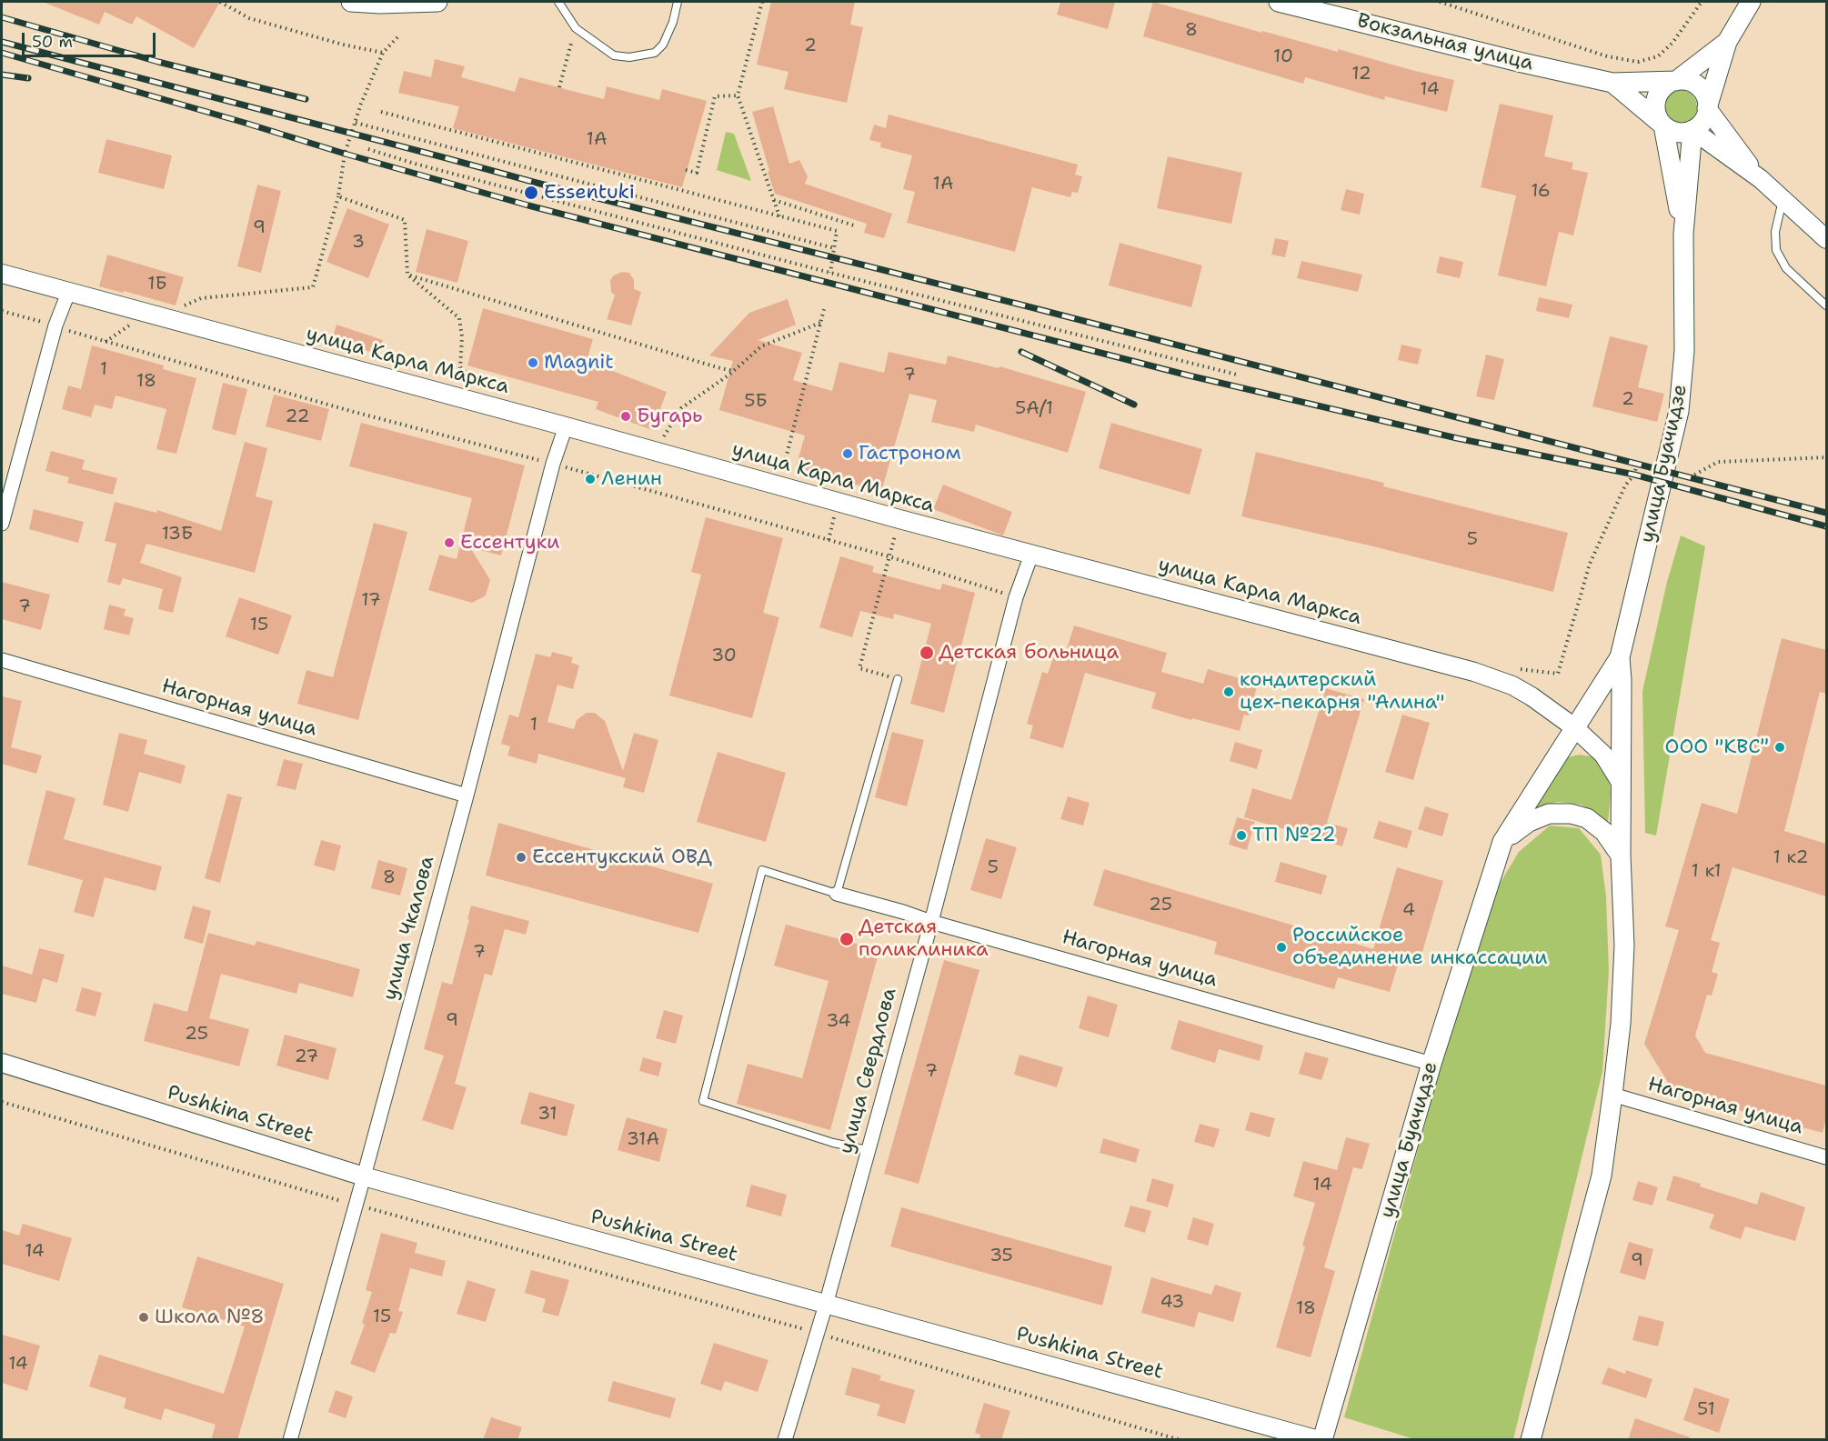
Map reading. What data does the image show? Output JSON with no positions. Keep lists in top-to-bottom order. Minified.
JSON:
{"streets":{"main road":["Вокзальная улица","улица Буачидзе"],"street":["улица Карла Маркса","Нагорная улица","улица Чкалова","улица Свердлова","Pushkina Street"]},"crossings":[["улица Карла Маркса","улица Буачидзе"],["улица Карла Маркса","улица Чкалова"],["улица Карла Маркса","улица Свердлова"],["улица Буачидзе","Нагорная улица"],["улица Буачидзе","Pushkina Street"],["Нагорная улица","улица Чкалова"],["Нагорная улица","улица Свердлова"],["улица Чкалова","Pushkina Street"],["улица Свердлова","Pushkina Street"]],"places":["Essentuki","Magnit","Бугарь","Гастроном","Ленин","Ессентуки","Детская больница","кондитерский цех-пекарня \"Алина\"","ООО \"КВС\"","ТП №22","Ессентукский ОВД","Детская поликлиника","Российское объединение инкассации","Школа №8"],"house_numbers":["8","2","10","12","14","1А","1А","16","9","3","1Б","1","7","18","2","5Б","5А/1","22","13Б","5","17","7","15","30","1","1 к2","5","1 к1","8","25","4","7","9","34","25","27","7","31","31А","14","14","35","9","43","18","15","14","51"],"scale_bar":"50 m"}
